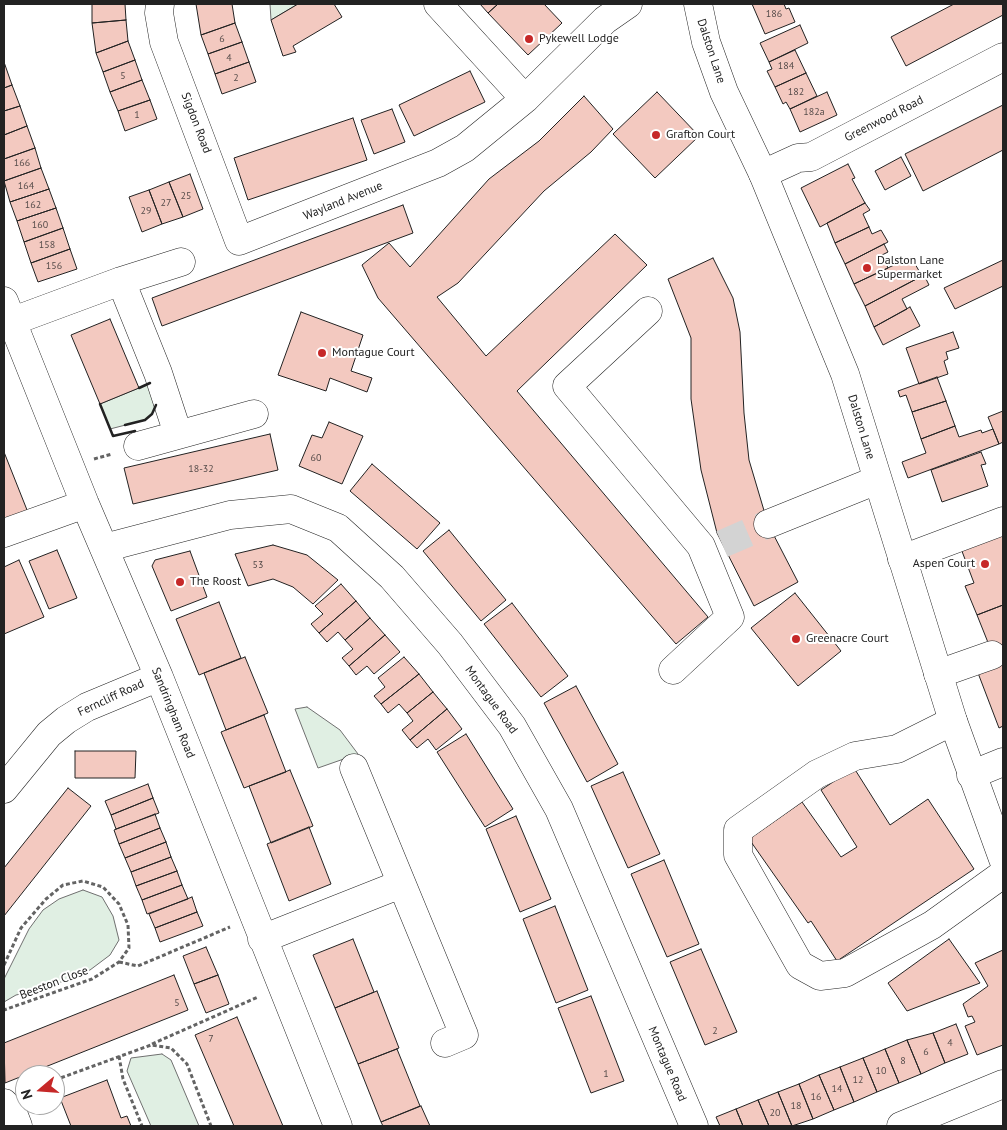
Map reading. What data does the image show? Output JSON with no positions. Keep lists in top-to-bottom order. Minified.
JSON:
{"streets":{"street":["Dalston Lane","Greenwood Road","Sigdon Road","Wayland Avenue","Ferncliff Road","Montague Road","Sandringham Road"],"path":["Beeston Close"]},"crossings":[["Dalston Lane","Greenwood Road"],["Sigdon Road","Wayland Avenue"],["Ferncliff Road","Sandringham Road"],["Montague Road","Sandringham Road"]],"places":["Pykewell Lodge","Grafton Court","Dalston Lane Supermarket","Montague Court","Aspen Court","The Roost","Greenacre Court"],"house_numbers":["186","6","4","184","5","2","182","182a","1","166","164","25","27","162","29","160","158","156","60","18-32","53","5","2","7","4","6","8","10","1","12","14","16","18","20"],"north":"left"}
